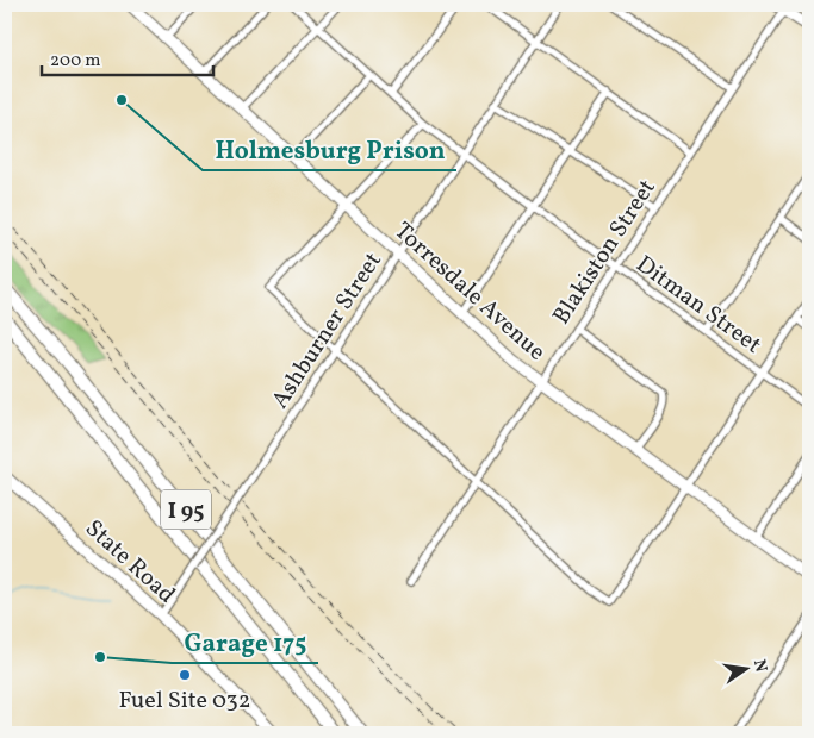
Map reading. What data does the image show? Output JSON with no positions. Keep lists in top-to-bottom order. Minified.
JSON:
{"streets":{"highway":["I 95"],"street":["Blakiston Street","Torresdale Avenue","Ditman Street","Ashburner Street","State Road"]},"crossings":[["Blakiston Street","Torresdale Avenue"],["Blakiston Street","Ditman Street"],["Torresdale Avenue","Ashburner Street"],["Ditman Street","Ashburner Street"],["Ashburner Street","State Road"]],"places":["Holmesburg Prison","Garage 175","Fuel Site 032"],"scale_bar":"200 m","north":"right"}
